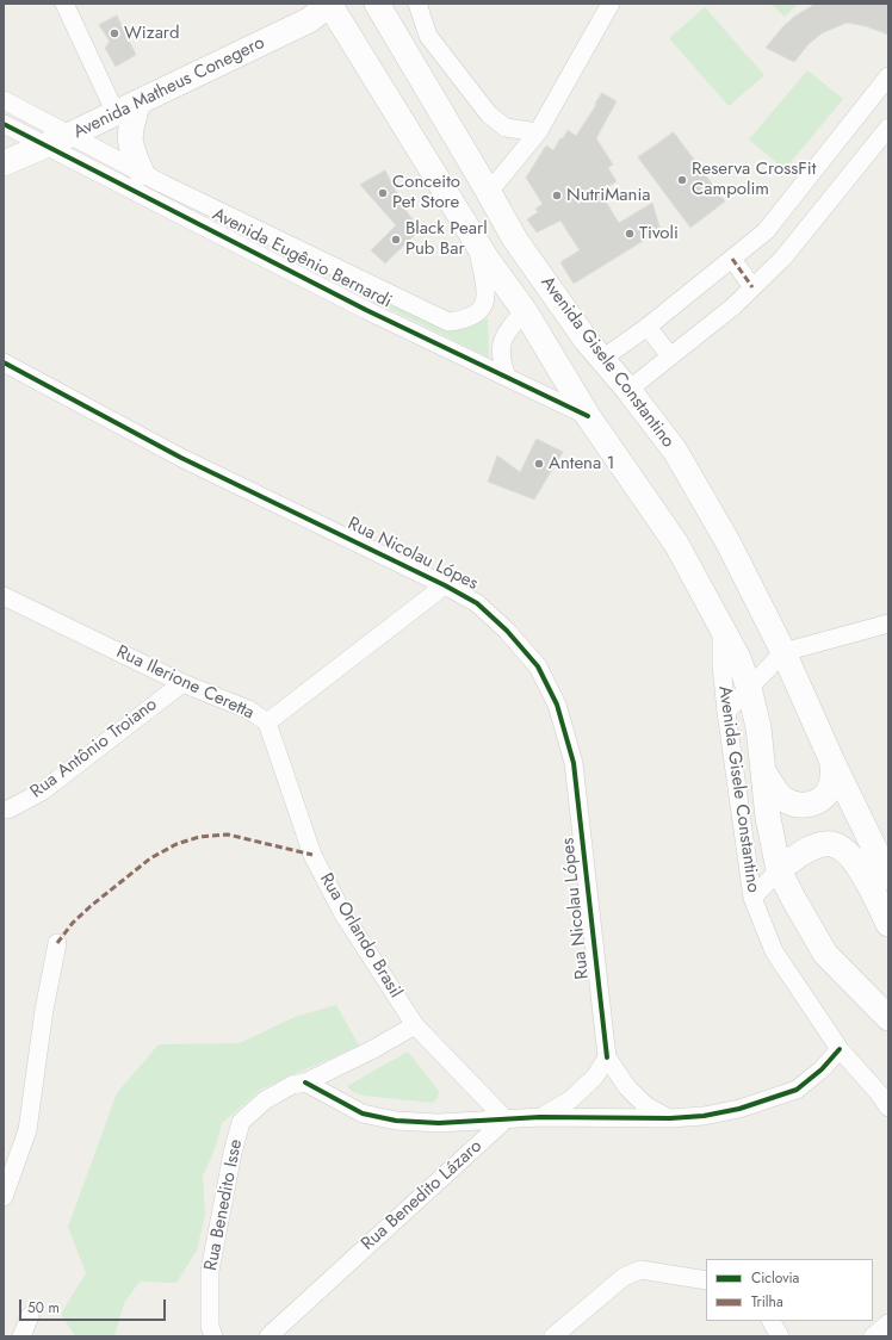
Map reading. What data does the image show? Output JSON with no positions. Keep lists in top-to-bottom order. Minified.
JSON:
{"streets":{"main road":["Avenida Matheus Conegero","Avenida Gisele Constantino"],"street":["Avenida Eugênio Bernardi","Rua Nicolau Lópes","Rua Ilerione Ceretta","Rua Antônio Troiano","Rua Orlando Brasil","Rua Benedito Lázaro","Rua Benedito Isse"]},"crossings":[["Avenida Matheus Conegero","Avenida Eugênio Bernardi"],["Avenida Matheus Conegero","Avenida Gisele Constantino"],["Avenida Eugênio Bernardi","Avenida Gisele Constantino"],["Rua Nicolau Lópes","Rua Ilerione Ceretta"],["Rua Ilerione Ceretta","Rua Antônio Troiano"],["Rua Ilerione Ceretta","Rua Orlando Brasil"],["Rua Orlando Brasil","Rua Benedito Lázaro"],["Rua Orlando Brasil","Rua Benedito Isse"],["Rua Benedito Lázaro","Rua Benedito Isse"]],"places":["Wizard","Reserva CrossFit Campolim","Conceito Pet Store","NutriMania","Tivoli","Black Pearl Pub Bar","Antena 1"],"legend":["Ciclovia","Trilha"],"scale_bar":"50 m"}
